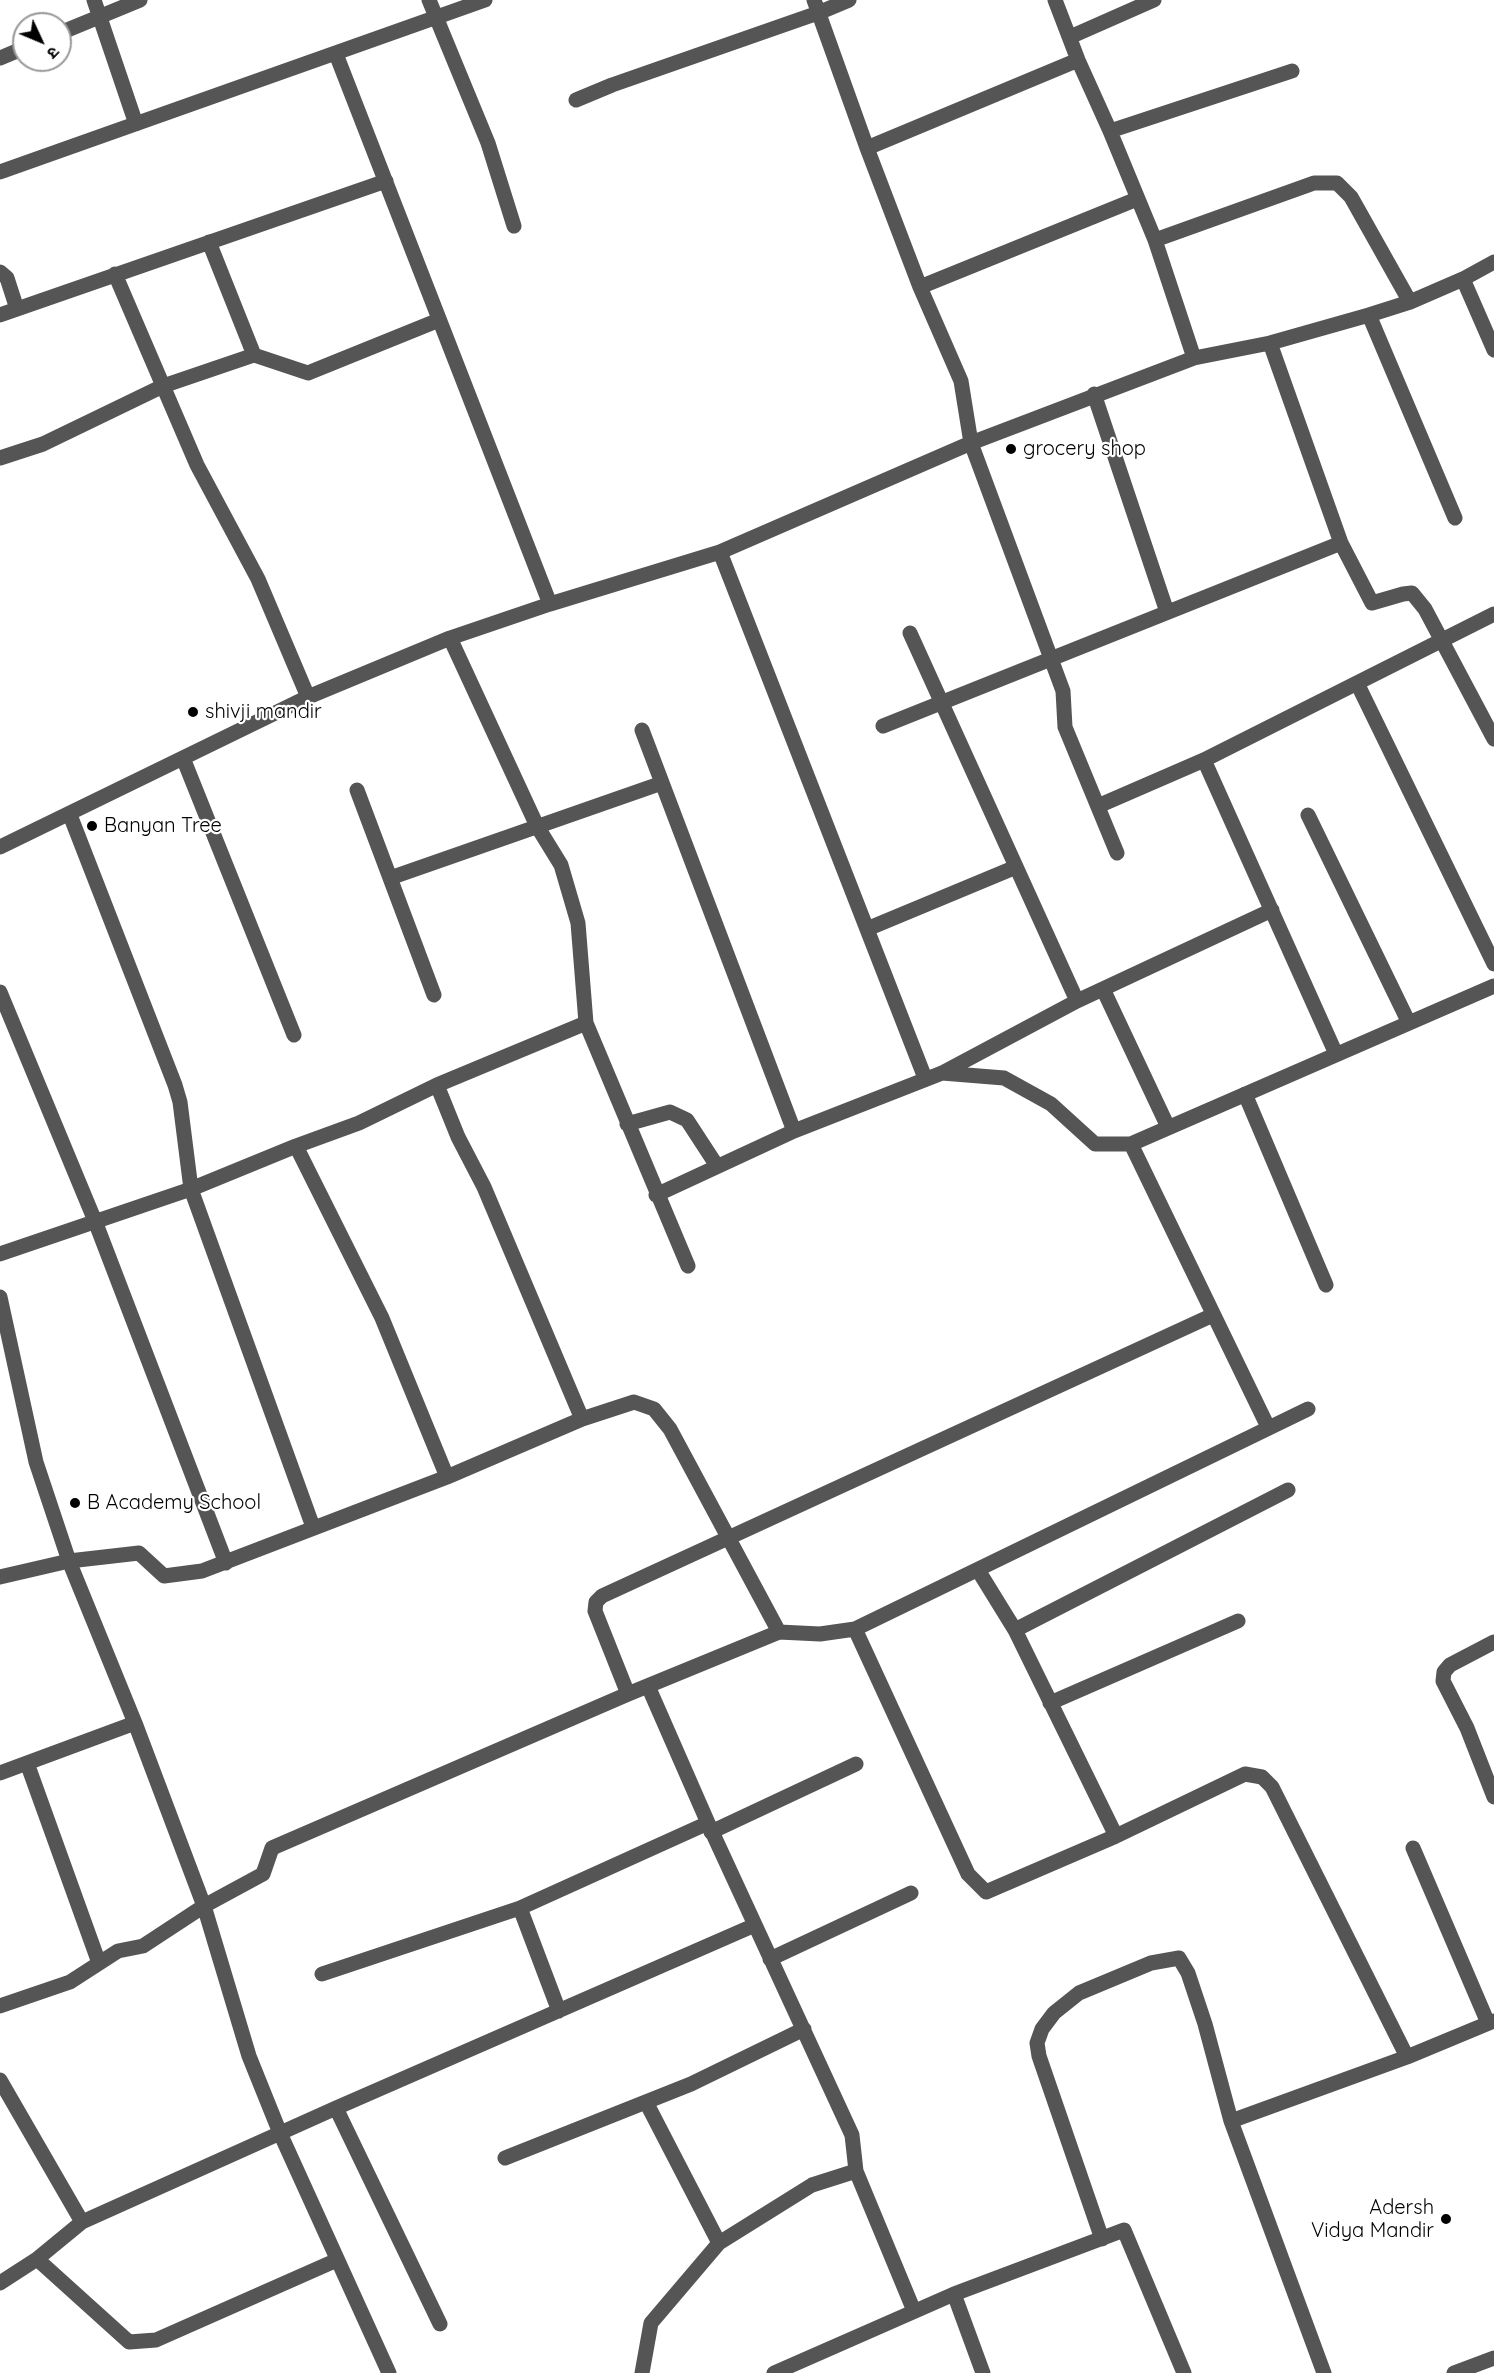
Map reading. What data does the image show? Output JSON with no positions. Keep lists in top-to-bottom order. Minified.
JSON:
{"places":["grocery shop","shivji mandir","Banyan Tree","B Academy School","Adersh Vidya Mandir"],"north":"bottom right"}
